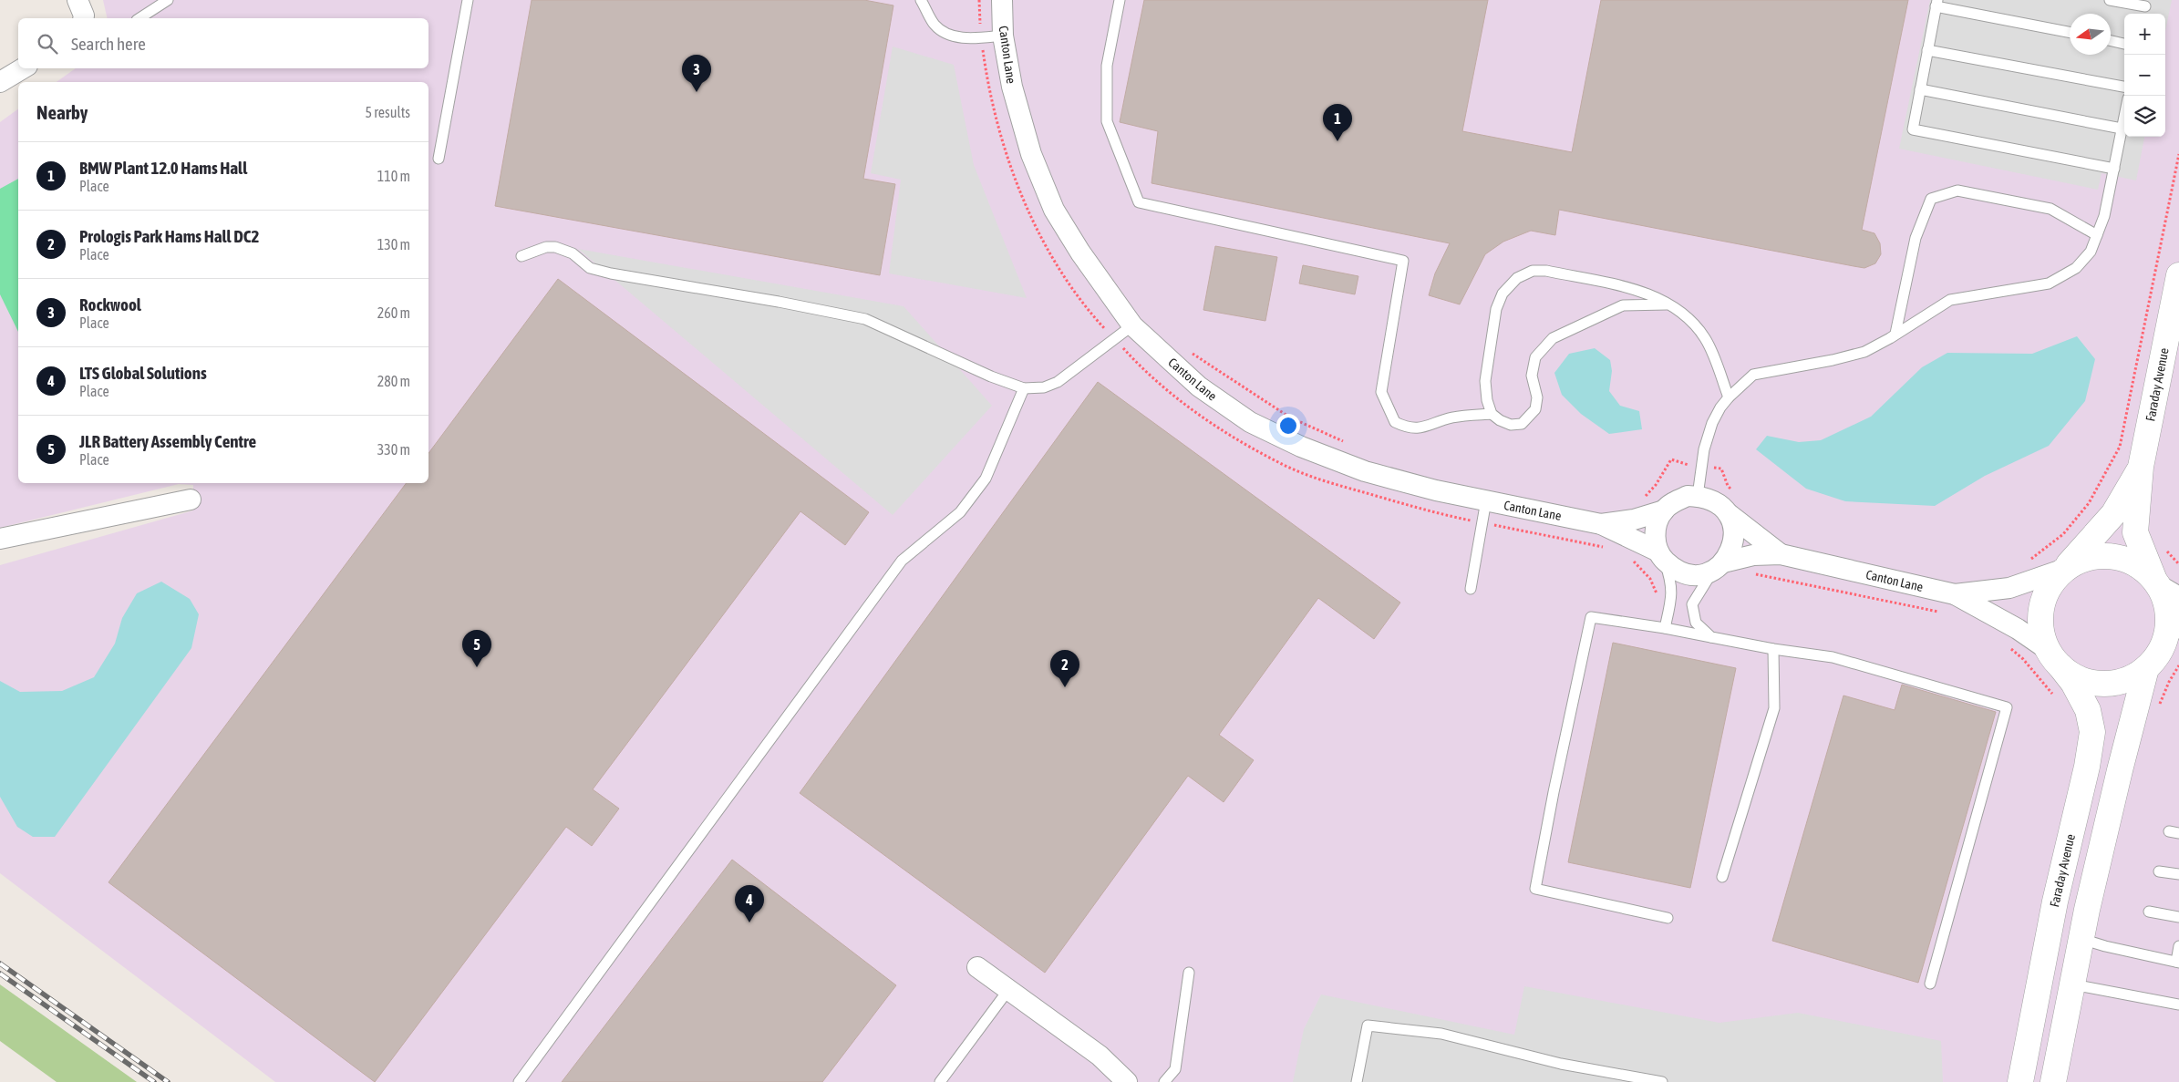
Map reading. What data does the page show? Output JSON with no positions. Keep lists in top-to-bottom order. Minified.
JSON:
{"streets":{"street":["Canton Lane","Faraday Avenue"]},"crossings":[["Canton Lane","Faraday Avenue"]],"north":"left","page":{"map_buttons":["+","−"],"search":"Search here","pins":["3","1","5","2","4"],"heading":["Nearby","5 results"],"list":[{"mark":"1","name":"BMW Plant 12.0 Hams Hall","note":"Place","value":"110 m"},{"mark":"2","name":"Prologis Park Hams Hall DC2","note":"Place","value":"130 m"},{"mark":"3","name":"Rockwool","note":"Place","value":"260 m"},{"mark":"4","name":"LTS Global Solutions","note":"Place","value":"280 m"},{"mark":"5","name":"JLR Battery Assembly Centre","note":"Place","value":"330 m"}]}}
